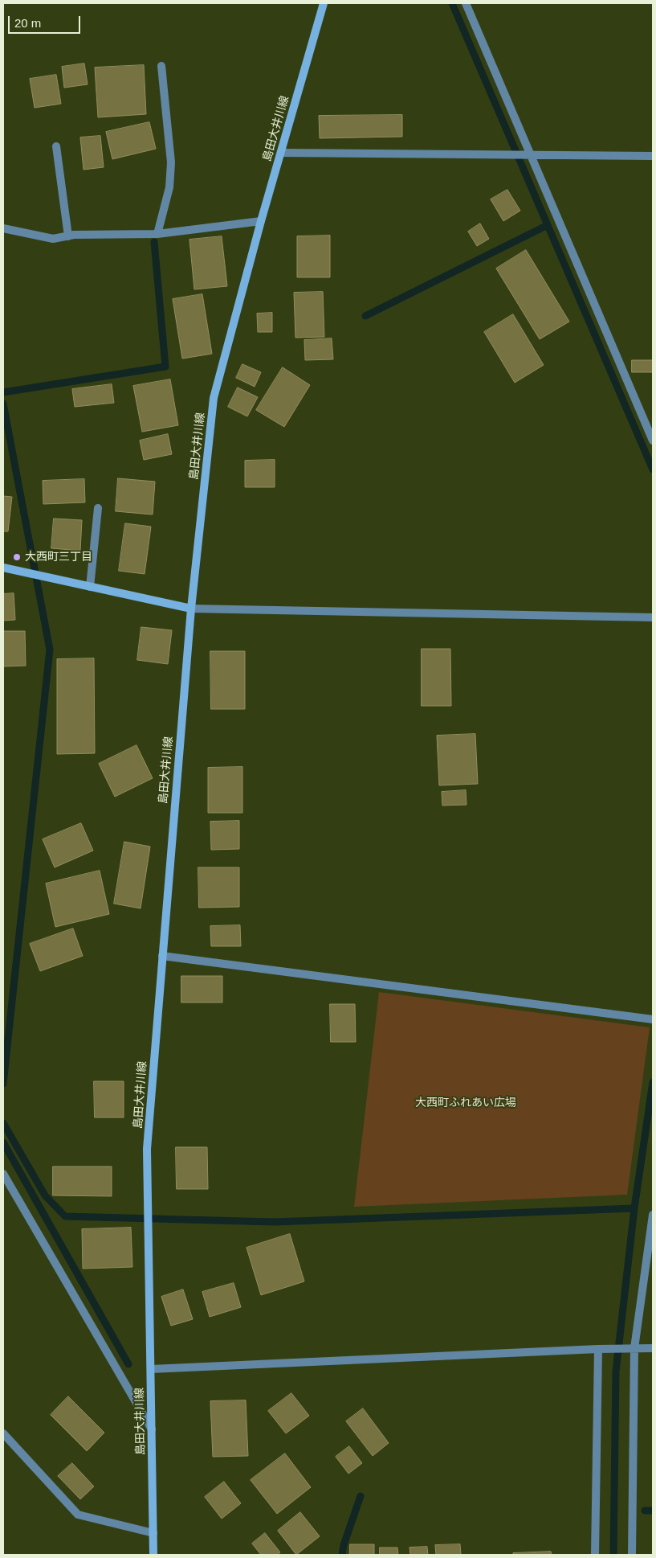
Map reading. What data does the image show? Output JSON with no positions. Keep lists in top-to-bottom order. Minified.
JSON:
{"streets":{"main road":["島田大井川線"]},"parks":["大西町ふれあい広場"],"places":["大西町三丁目"],"scale_bar":"20 m"}
